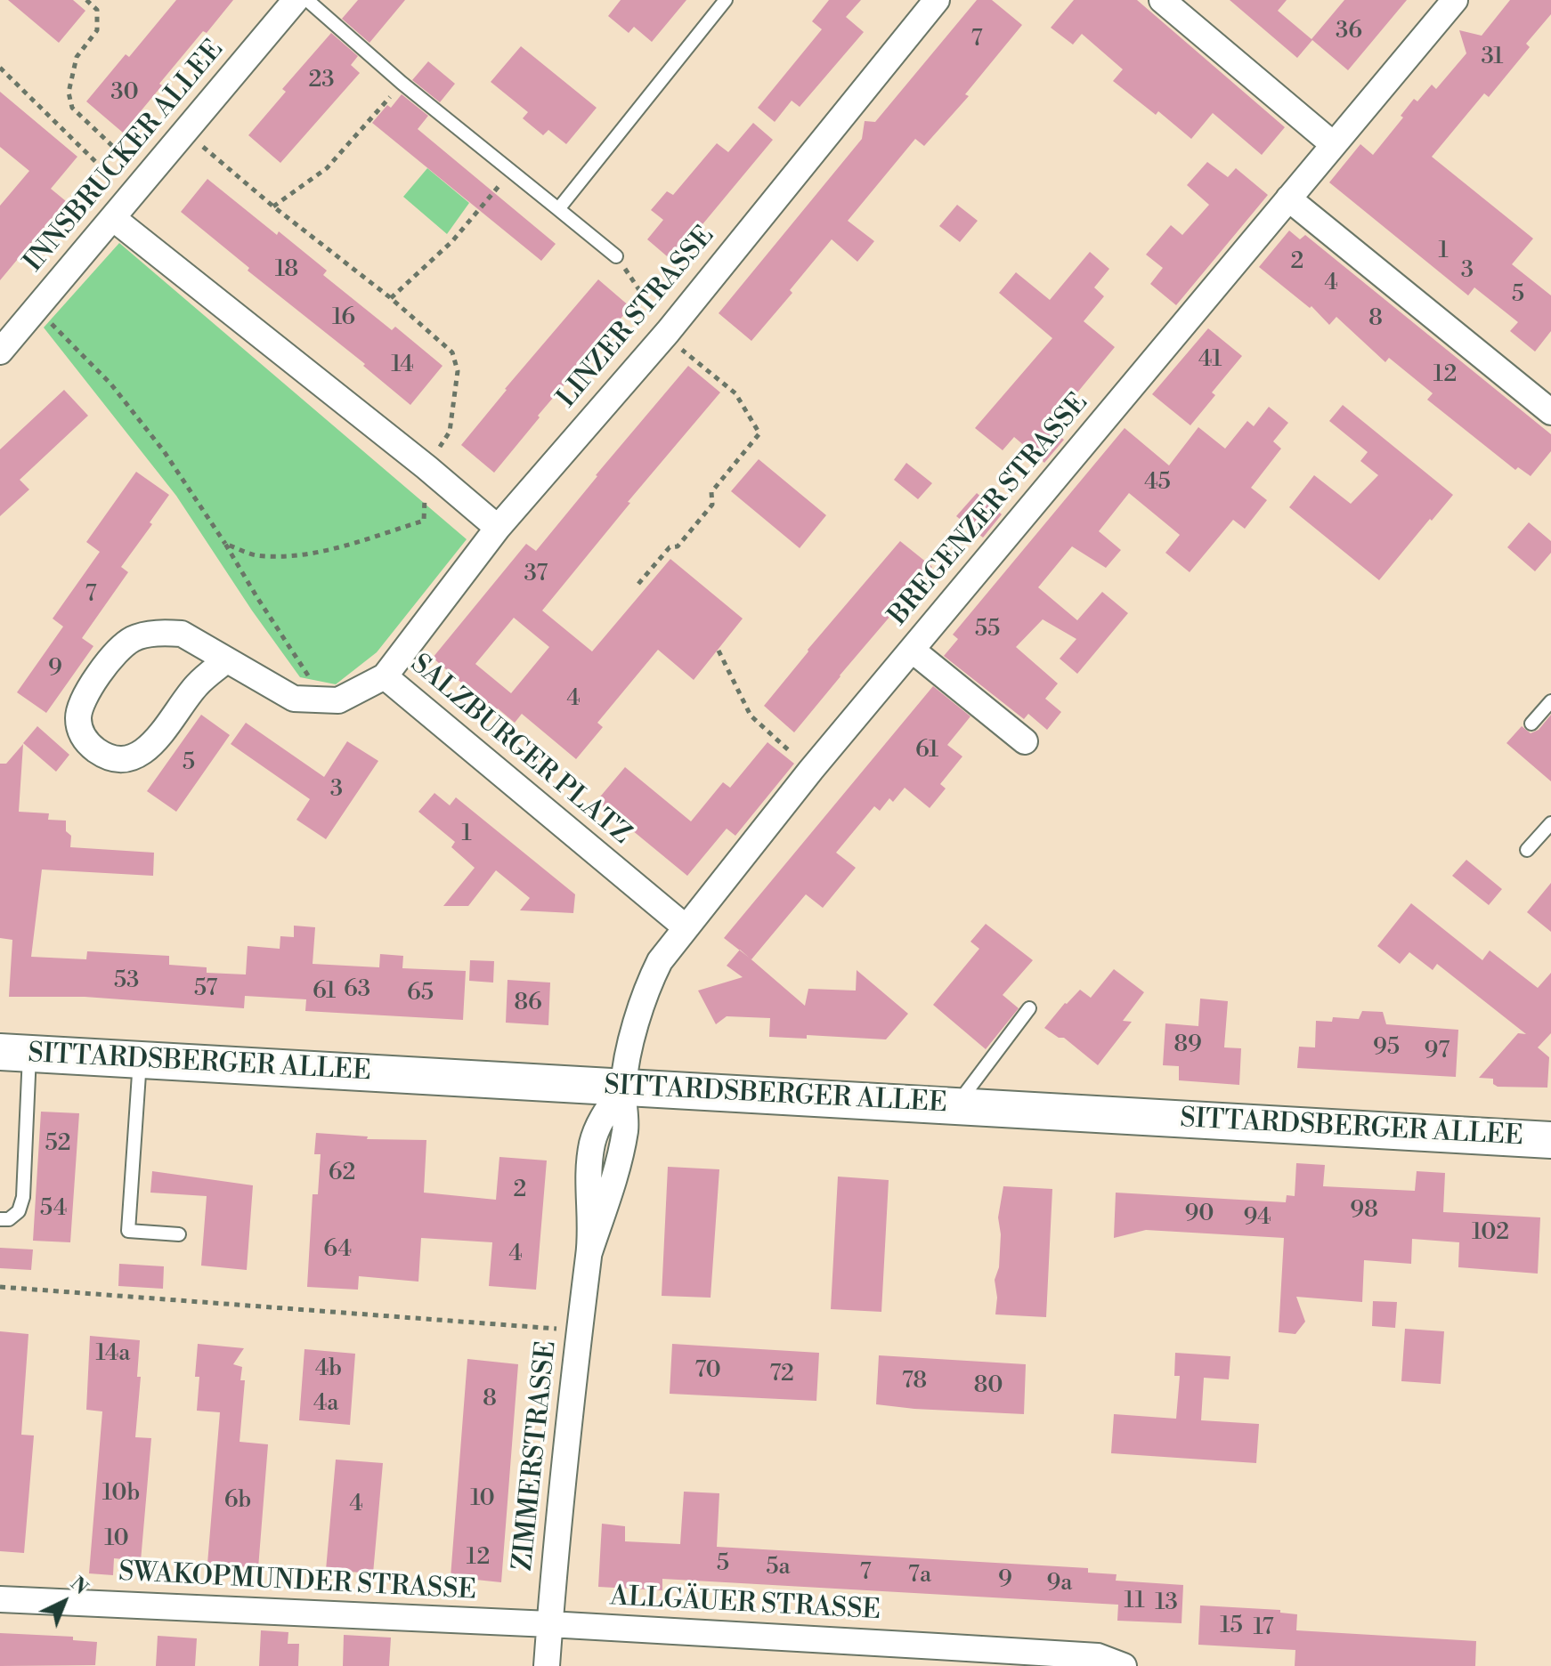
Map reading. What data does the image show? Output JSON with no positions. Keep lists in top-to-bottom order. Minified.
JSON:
{"streets":{"main road":["SITTARDSBERGER ALLEE"],"street":["INNSBRUCKER ALLEE","LINZER STRASSE","BREGENZER STRASSE","SALZBURGER PLATZ","ZIMMERSTRASSE","SWAKOPMUNDER STRASSE","ALLGÄUER STRASSE"]},"crossings":[["LINZER STRASSE","SALZBURGER PLATZ"],["BREGENZER STRASSE","SALZBURGER PLATZ"],["BREGENZER STRASSE","SITTARDSBERGER ALLEE"],["BREGENZER STRASSE","ZIMMERSTRASSE"],["SITTARDSBERGER ALLEE","ZIMMERSTRASSE"],["ZIMMERSTRASSE","SWAKOPMUNDER STRASSE"],["ZIMMERSTRASSE","ALLGÄUER STRASSE"],["SWAKOPMUNDER STRASSE","ALLGÄUER STRASSE"]],"house_numbers":["36","7","31","23","30","1","2","18","3","4","5","16","8","41","14","12","45","37","7","55","9","4","61","5","3","1","53","57","63","61","65","86","89","95","97","52","62","2","54","98","90","94","102","64","4","14a","4b","70","72","78","80","8","4a","10b","10","6b","4","10","12","5","5a","7","7a","9","9a","11","13","15","17"],"north":"top right"}
